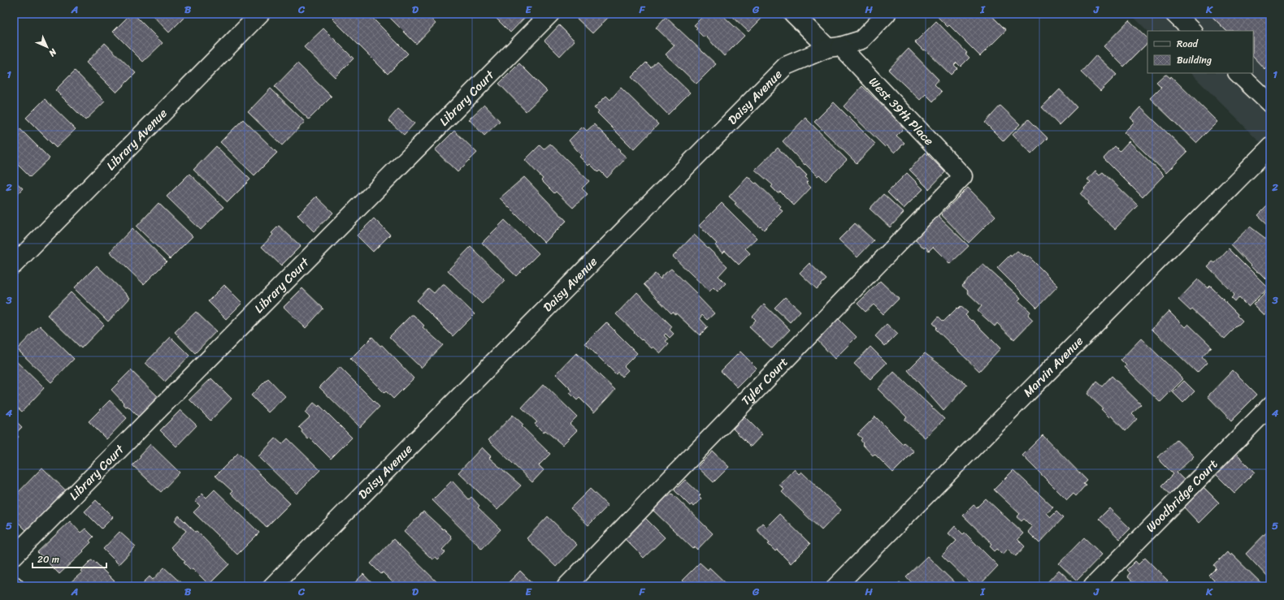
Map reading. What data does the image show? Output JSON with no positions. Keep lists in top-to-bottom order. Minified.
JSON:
{"streets":{"street":["Daisy Avenue","Library Court","West 39th Place","Library Avenue","Marvin Avenue","Tyler Court","Woodbridge Court"]},"crossings":[["Daisy Avenue","West 39th Place"],["West 39th Place","Tyler Court"]],"legend":["Road","Building"],"scale_bar":"20 m","north":"bottom right","grid":{"columns":["A","B","C","D","E","F","G","H","I","J","K"],"rows":["1","2","3","4","5"]}}
